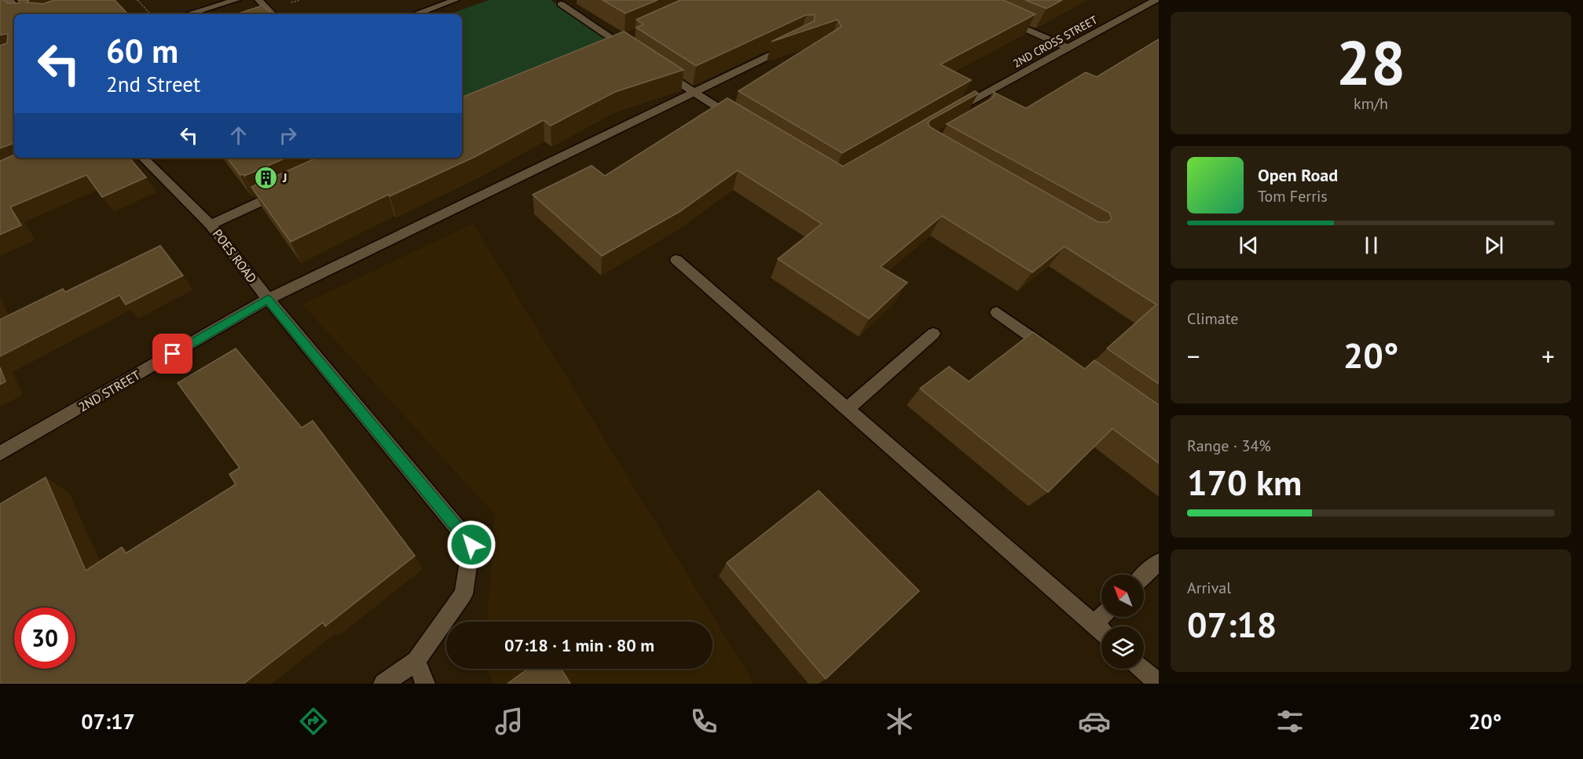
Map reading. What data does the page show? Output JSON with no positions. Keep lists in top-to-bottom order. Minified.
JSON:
{"streets":{"street":["2ND CROSS STREET","POES ROAD","2ND STREET"]},"crossings":[["POES ROAD","2ND STREET"]],"places":{"building":["J"]},"north":"top left","page":{"tile":[["28","km/h"],"Climate",["Range · 34%","170 km"],["Arrival","07:18"]],"turn":["60 m","2nd Street"],"song":["Open Road","Tom Ferris"],"heat":["−","20°","+"],"limit":"30","trip":"07:18 · 1 min · 80 m","tabs":["07:17","20°"]}}
